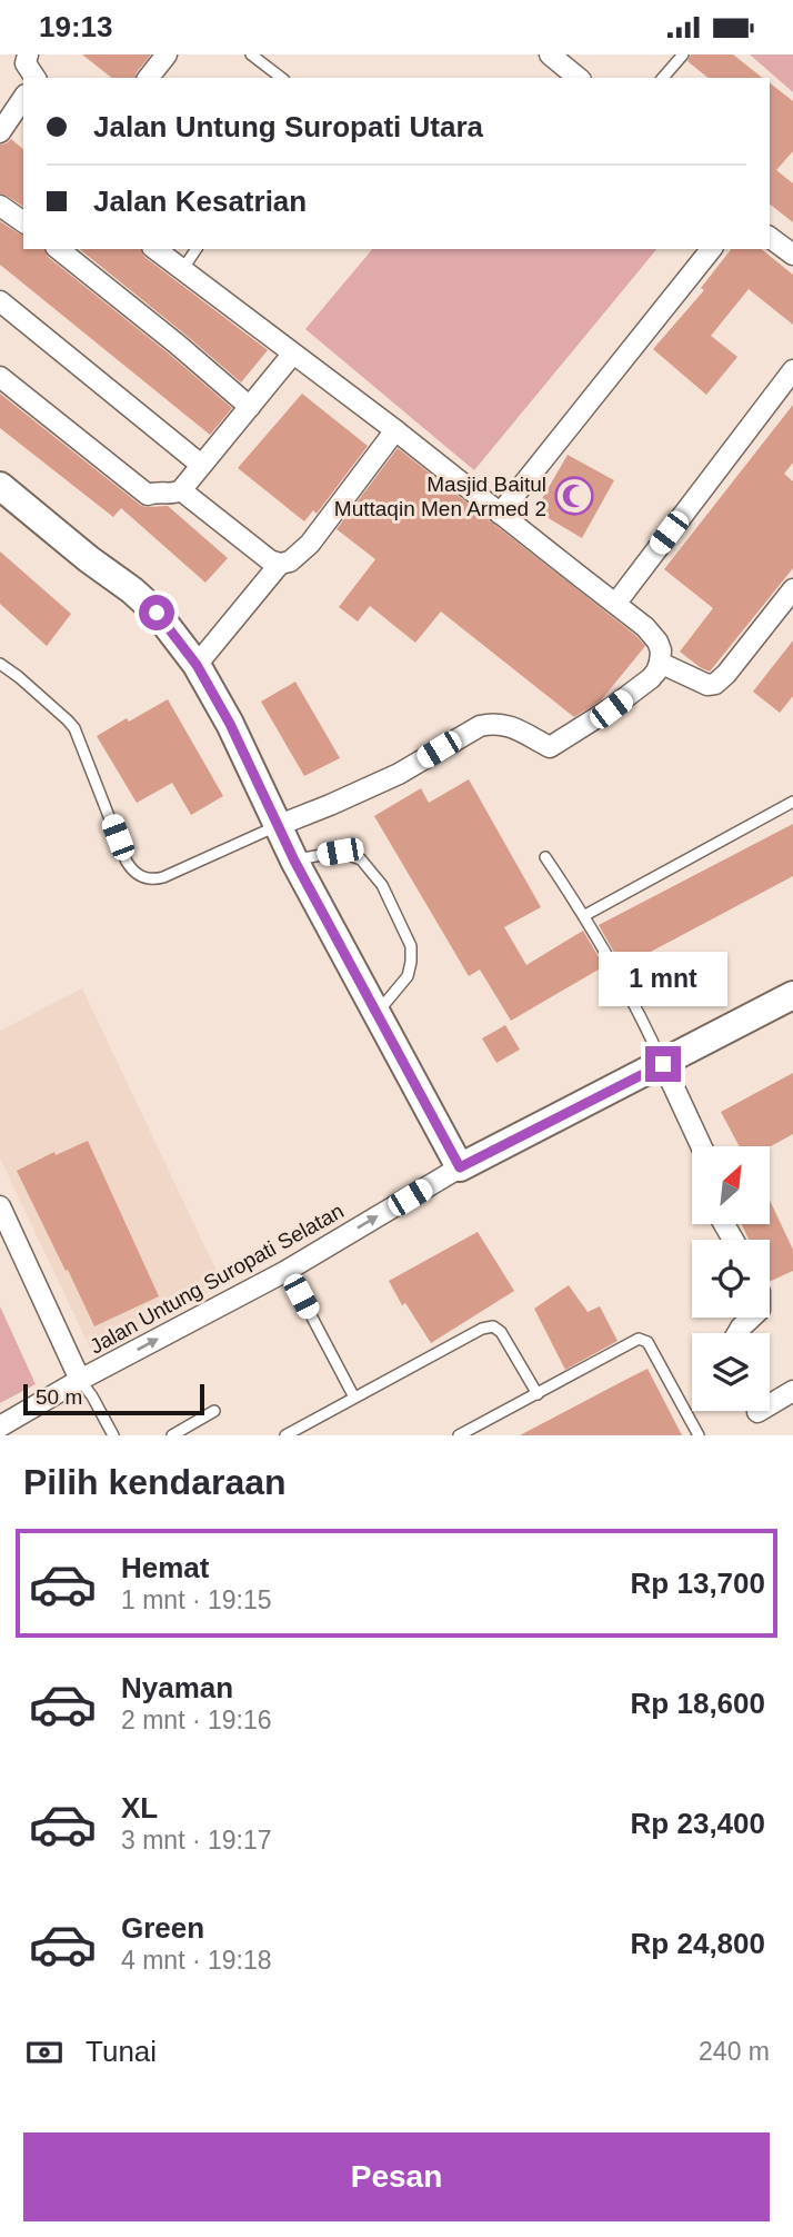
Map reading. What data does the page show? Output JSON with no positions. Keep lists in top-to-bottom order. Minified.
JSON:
{"streets":{"street":["Jalan Untung Suropati Selatan"]},"one_way":["Jalan Untung Suropati Selatan"],"places":{"mosque":["Masjid Baitul Muttaqin Men Armed 2"]},"scale_bar":"50 m","north":"top right","page":{"status":"19:13","banner":["Jalan Untung Suropati Utara","Jalan Kesatrian"],"bubble":"1 mnt","scale":"50 m","heading":"Pilih kendaraan","list":[{"name":"Hemat","note":"1 mnt · 19:15","value":"Rp 13,700"},{"name":"Nyaman","note":"2 mnt · 19:16","value":"Rp 18,600"},{"name":"XL","note":"3 mnt · 19:17","value":"Rp 23,400"},{"name":"Green","note":"4 mnt · 19:18","value":"Rp 24,800"}],"pay":["Tunai","240 m"],"buttons":"Pesan"}}
